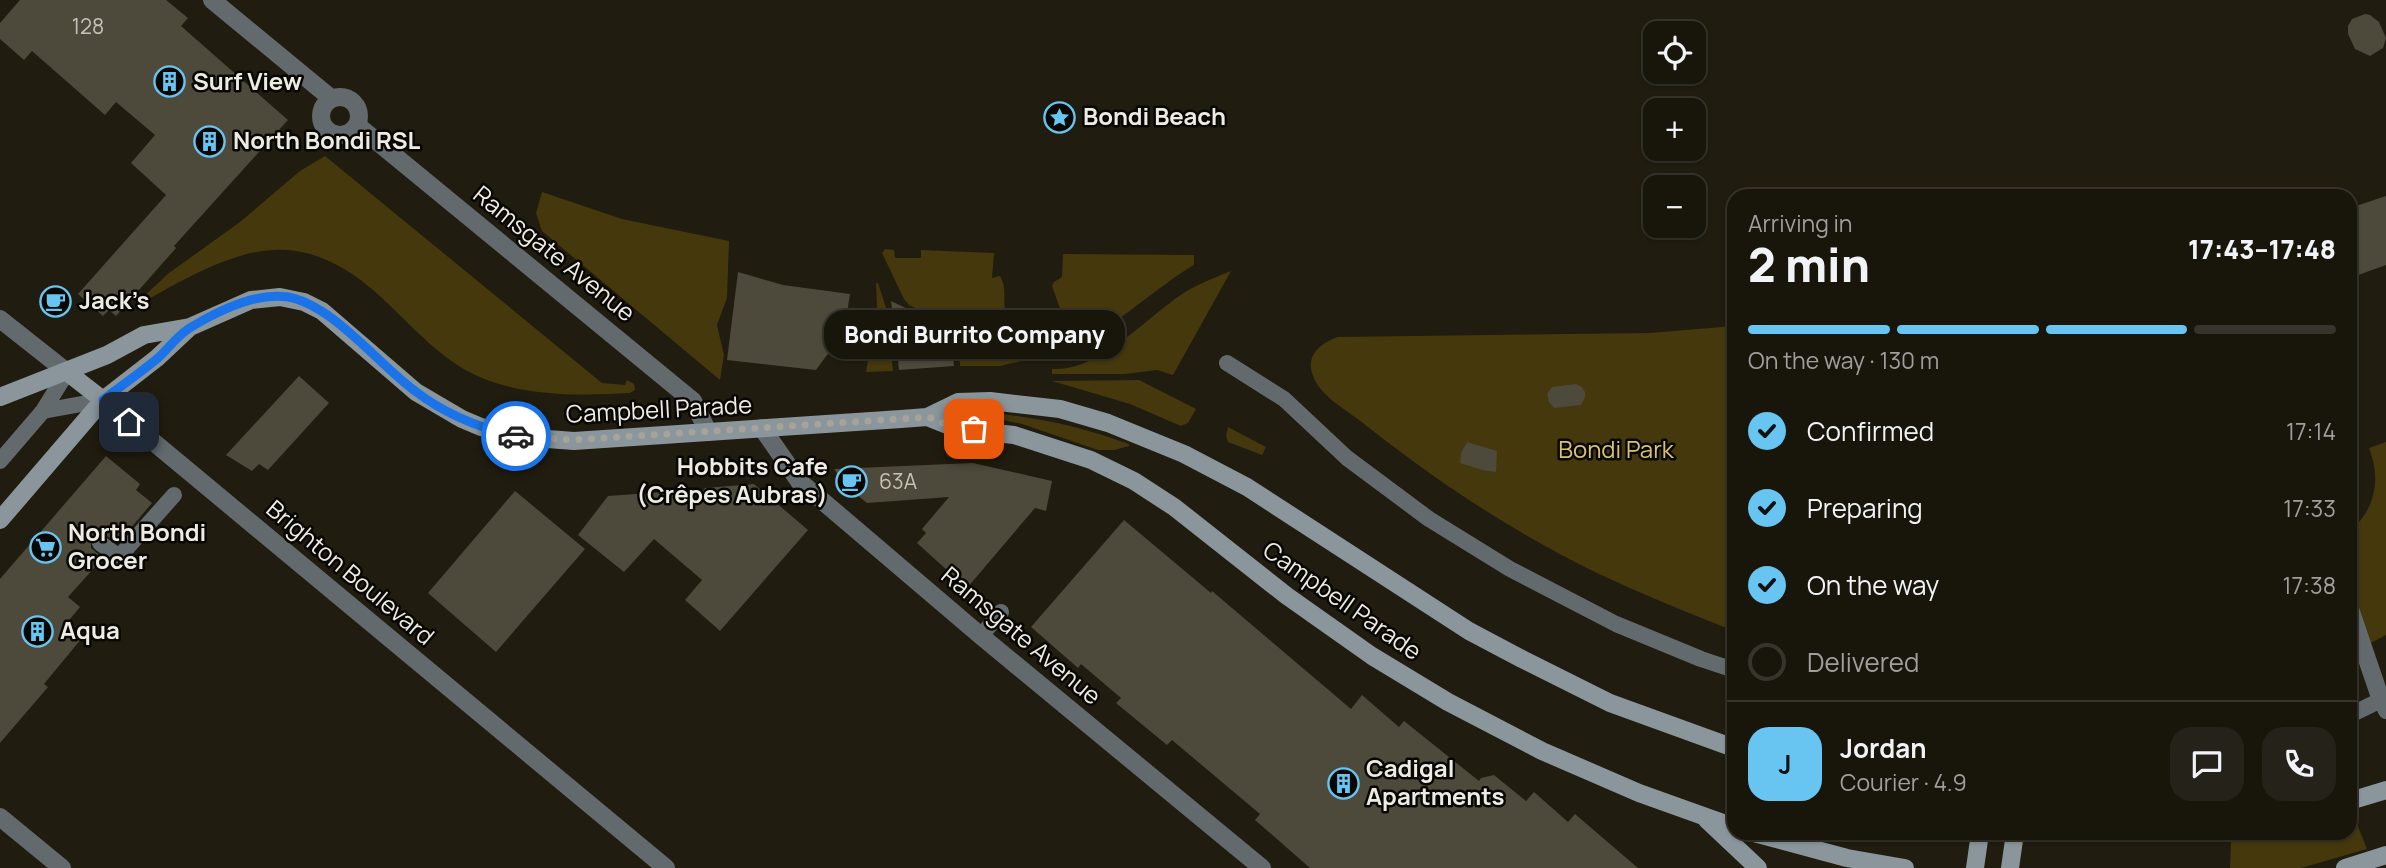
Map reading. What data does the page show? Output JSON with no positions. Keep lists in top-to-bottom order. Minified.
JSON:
{"streets":{"street":["Ramsgate Avenue","Campbell Parade","Brighton Boulevard"]},"crossings":[["Ramsgate Avenue","Campbell Parade"],["Campbell Parade","Brighton Boulevard"]],"parks":["Bondi Park"],"places":{"building":["Surf View","North Bondi RSL","Aqua","Cadigal Apartments"],"place":["Bondi Beach"],"cafe":["Jack’s","Hobbits Cafe (Crêpes Aubras)"],"other":["Bondi Burrito Company"],"supermarket":["North Bondi Grocer"]},"house_numbers":["128","63A"],"page":{"map_buttons":["+","−"],"heading":["2 min","Arriving in","17:43–17:48"],"panel":["Jordan","Courier · 4.9"],"bar":"On the way · 130 m","bubble":"Bondi Burrito Company","list":[["Confirmed","17:14"],["Preparing","17:33"],["On the way","17:38"],"Delivered"],"round":"J"}}
